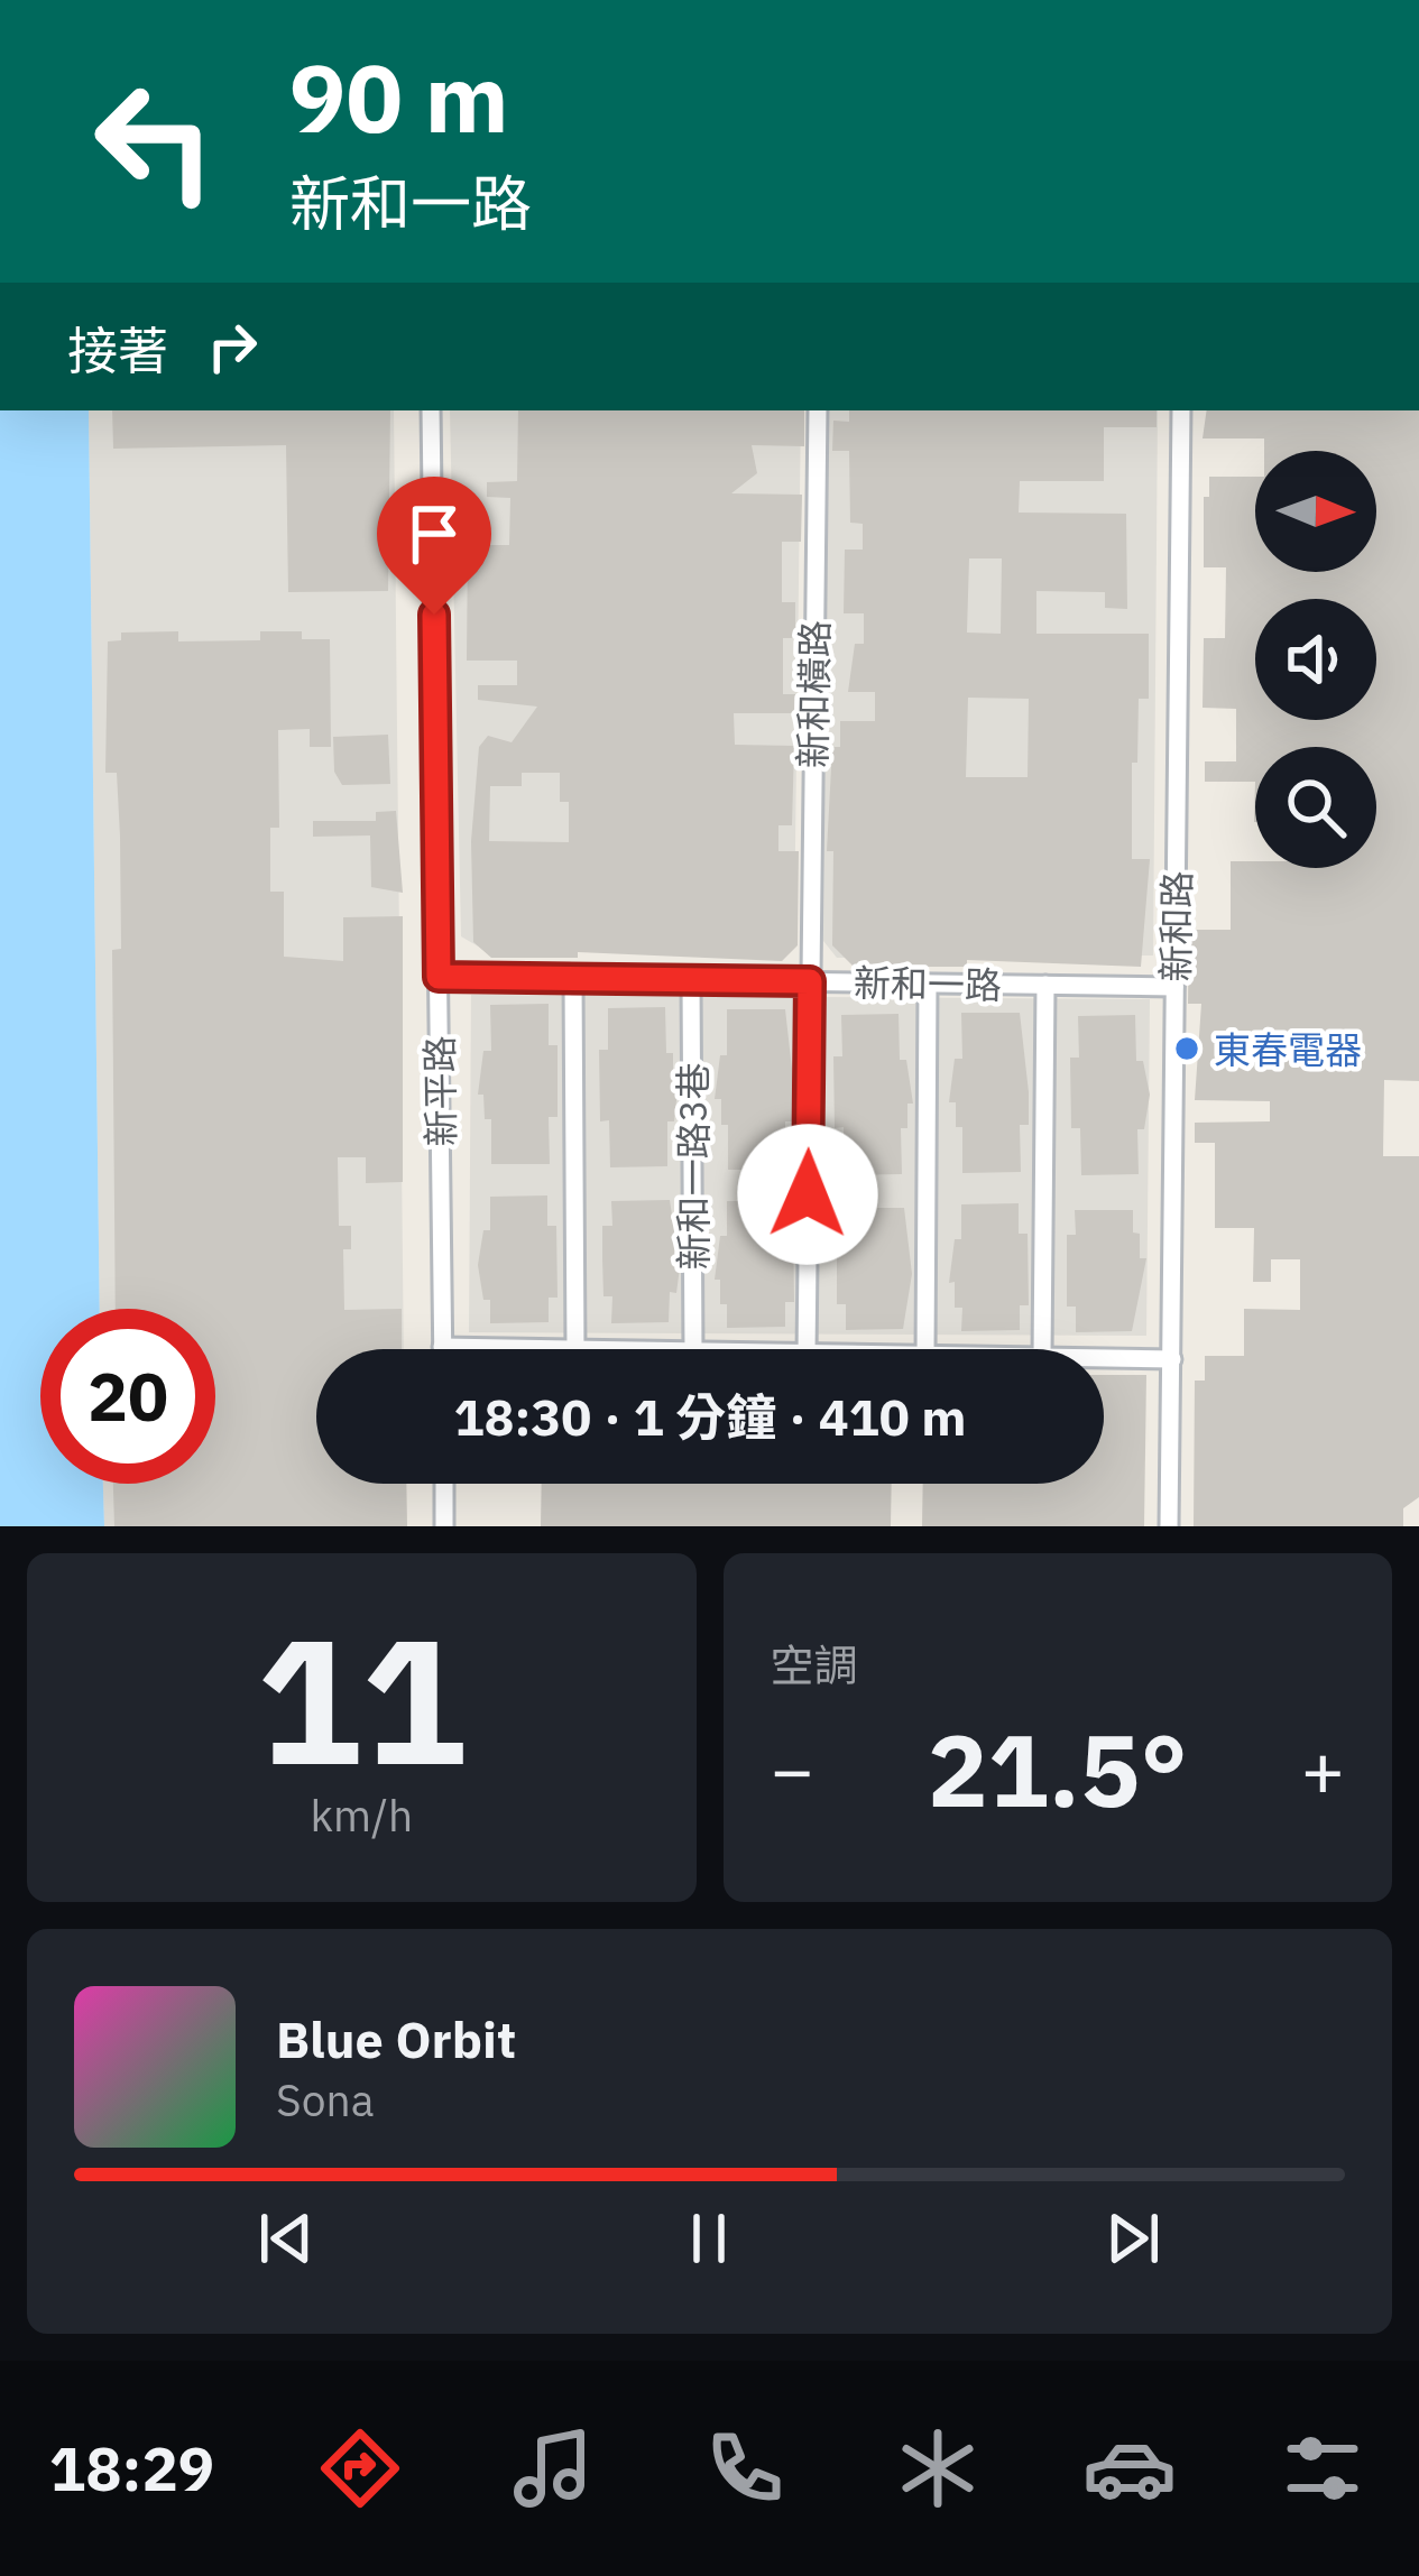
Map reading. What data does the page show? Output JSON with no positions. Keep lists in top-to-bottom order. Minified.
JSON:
{"streets":{"street":["新和橫路","新和路","新和一路","新平路","新和一路3巷"]},"crossings":[["新和橫路","新和一路"],["新和路","新和一路"],["新和一路","新平路"],["新和一路","新和一路3巷"]],"places":["東春電器"],"north":"right","page":{"turn":["90 m","新和一路"],"then":"接著","limit":"20","trip":"18:30 · 1 分鐘 · 410 m","tile":[["11","km/h"],"空調"],"heat":["−","21.5°","+"],"song":["Blue Orbit","Sona"],"tabs":"18:29"}}
